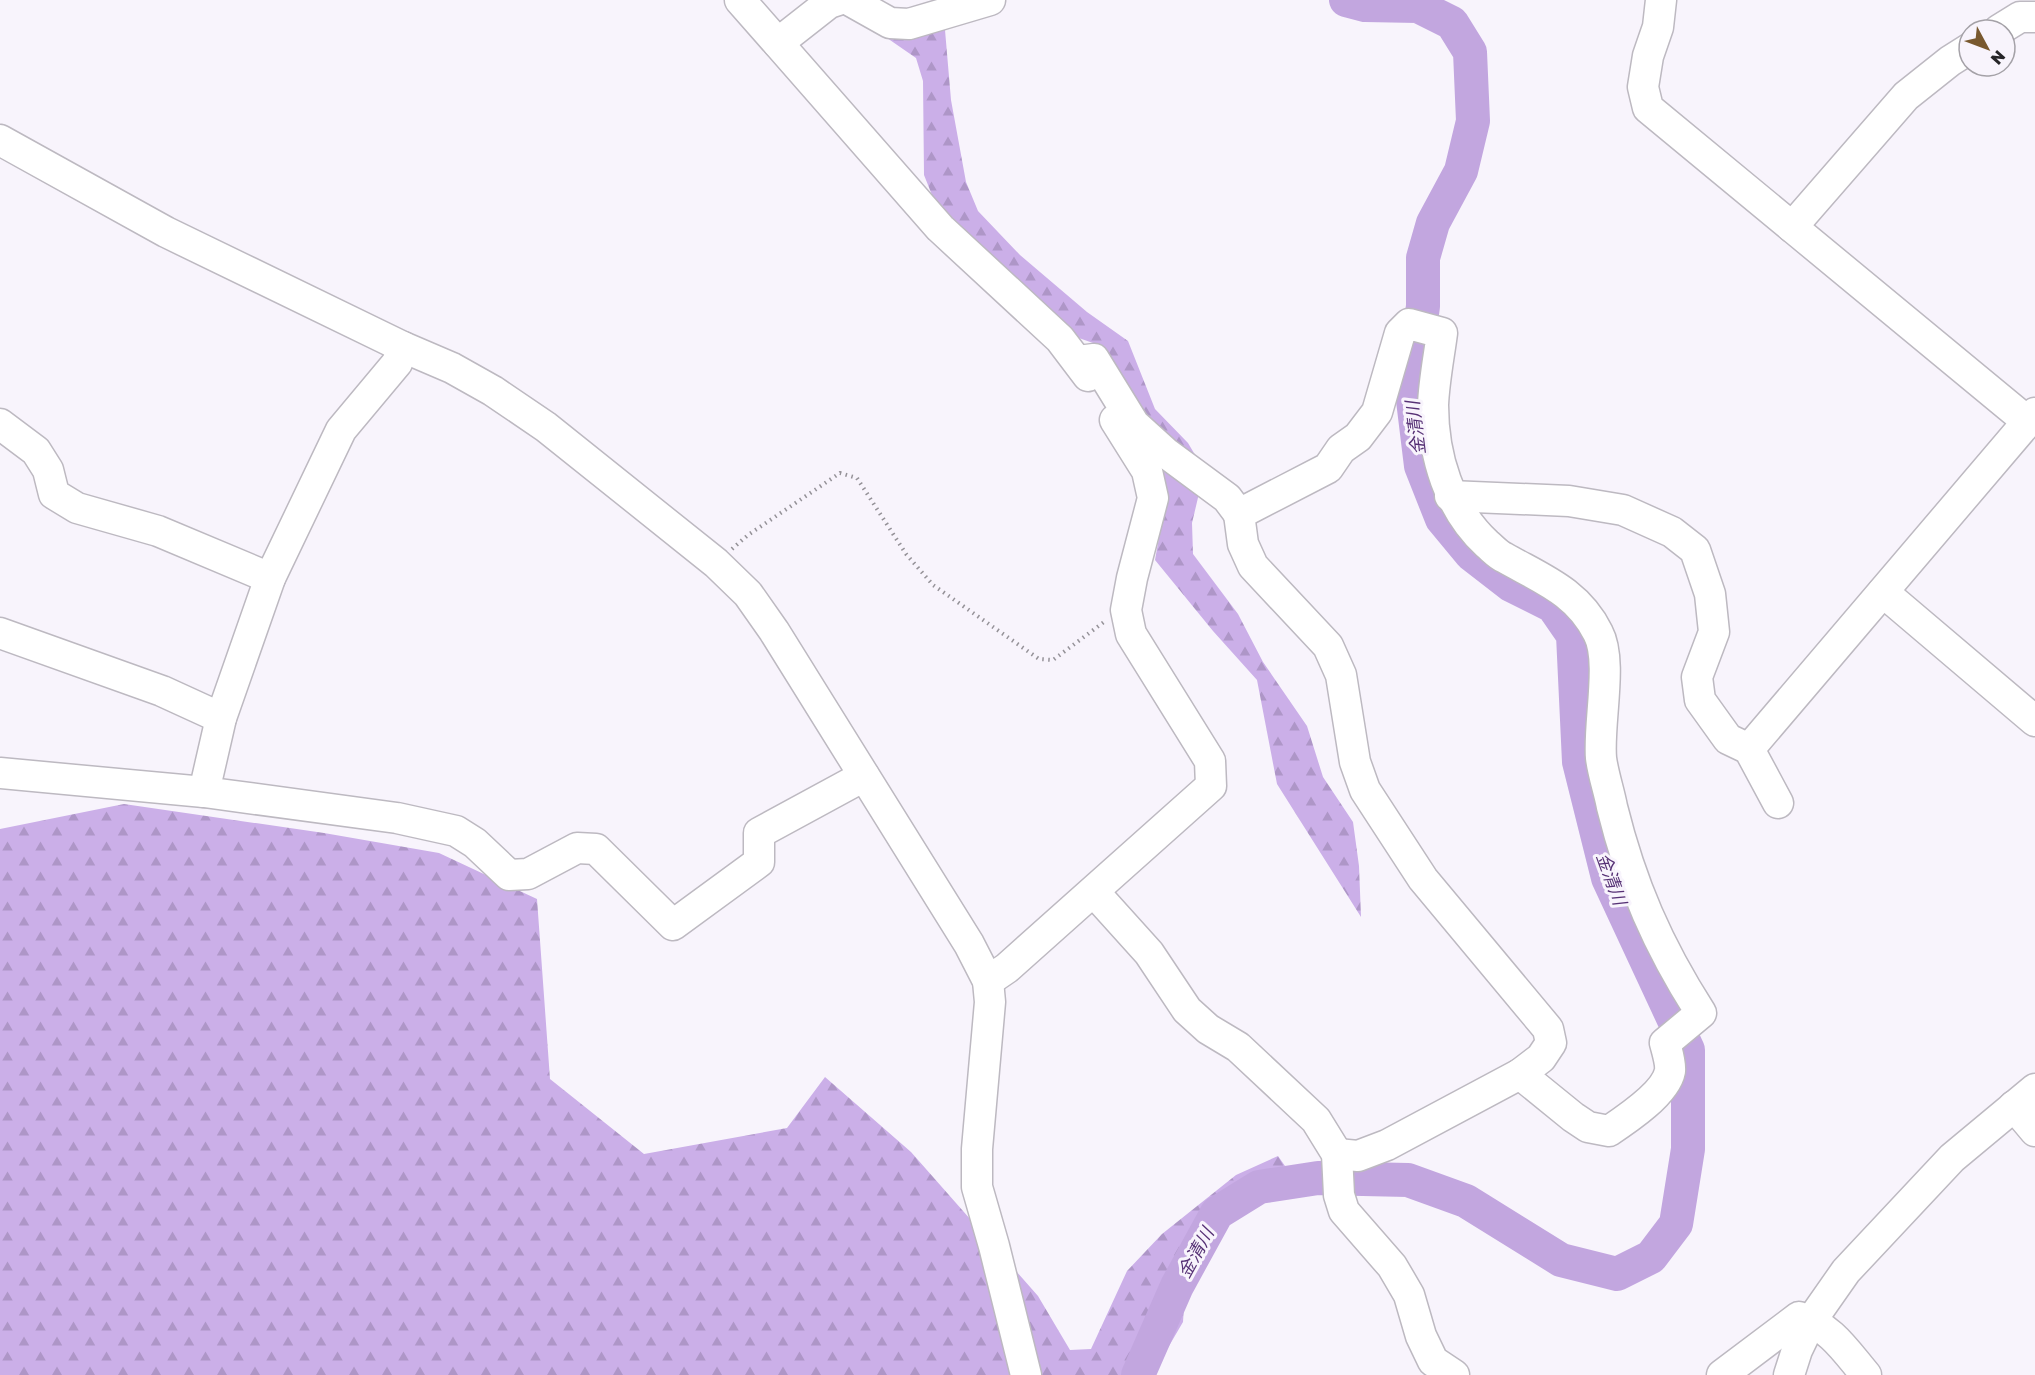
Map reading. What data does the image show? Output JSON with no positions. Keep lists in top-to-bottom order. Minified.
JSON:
{"water":["金清川"],"north":"bottom right"}
